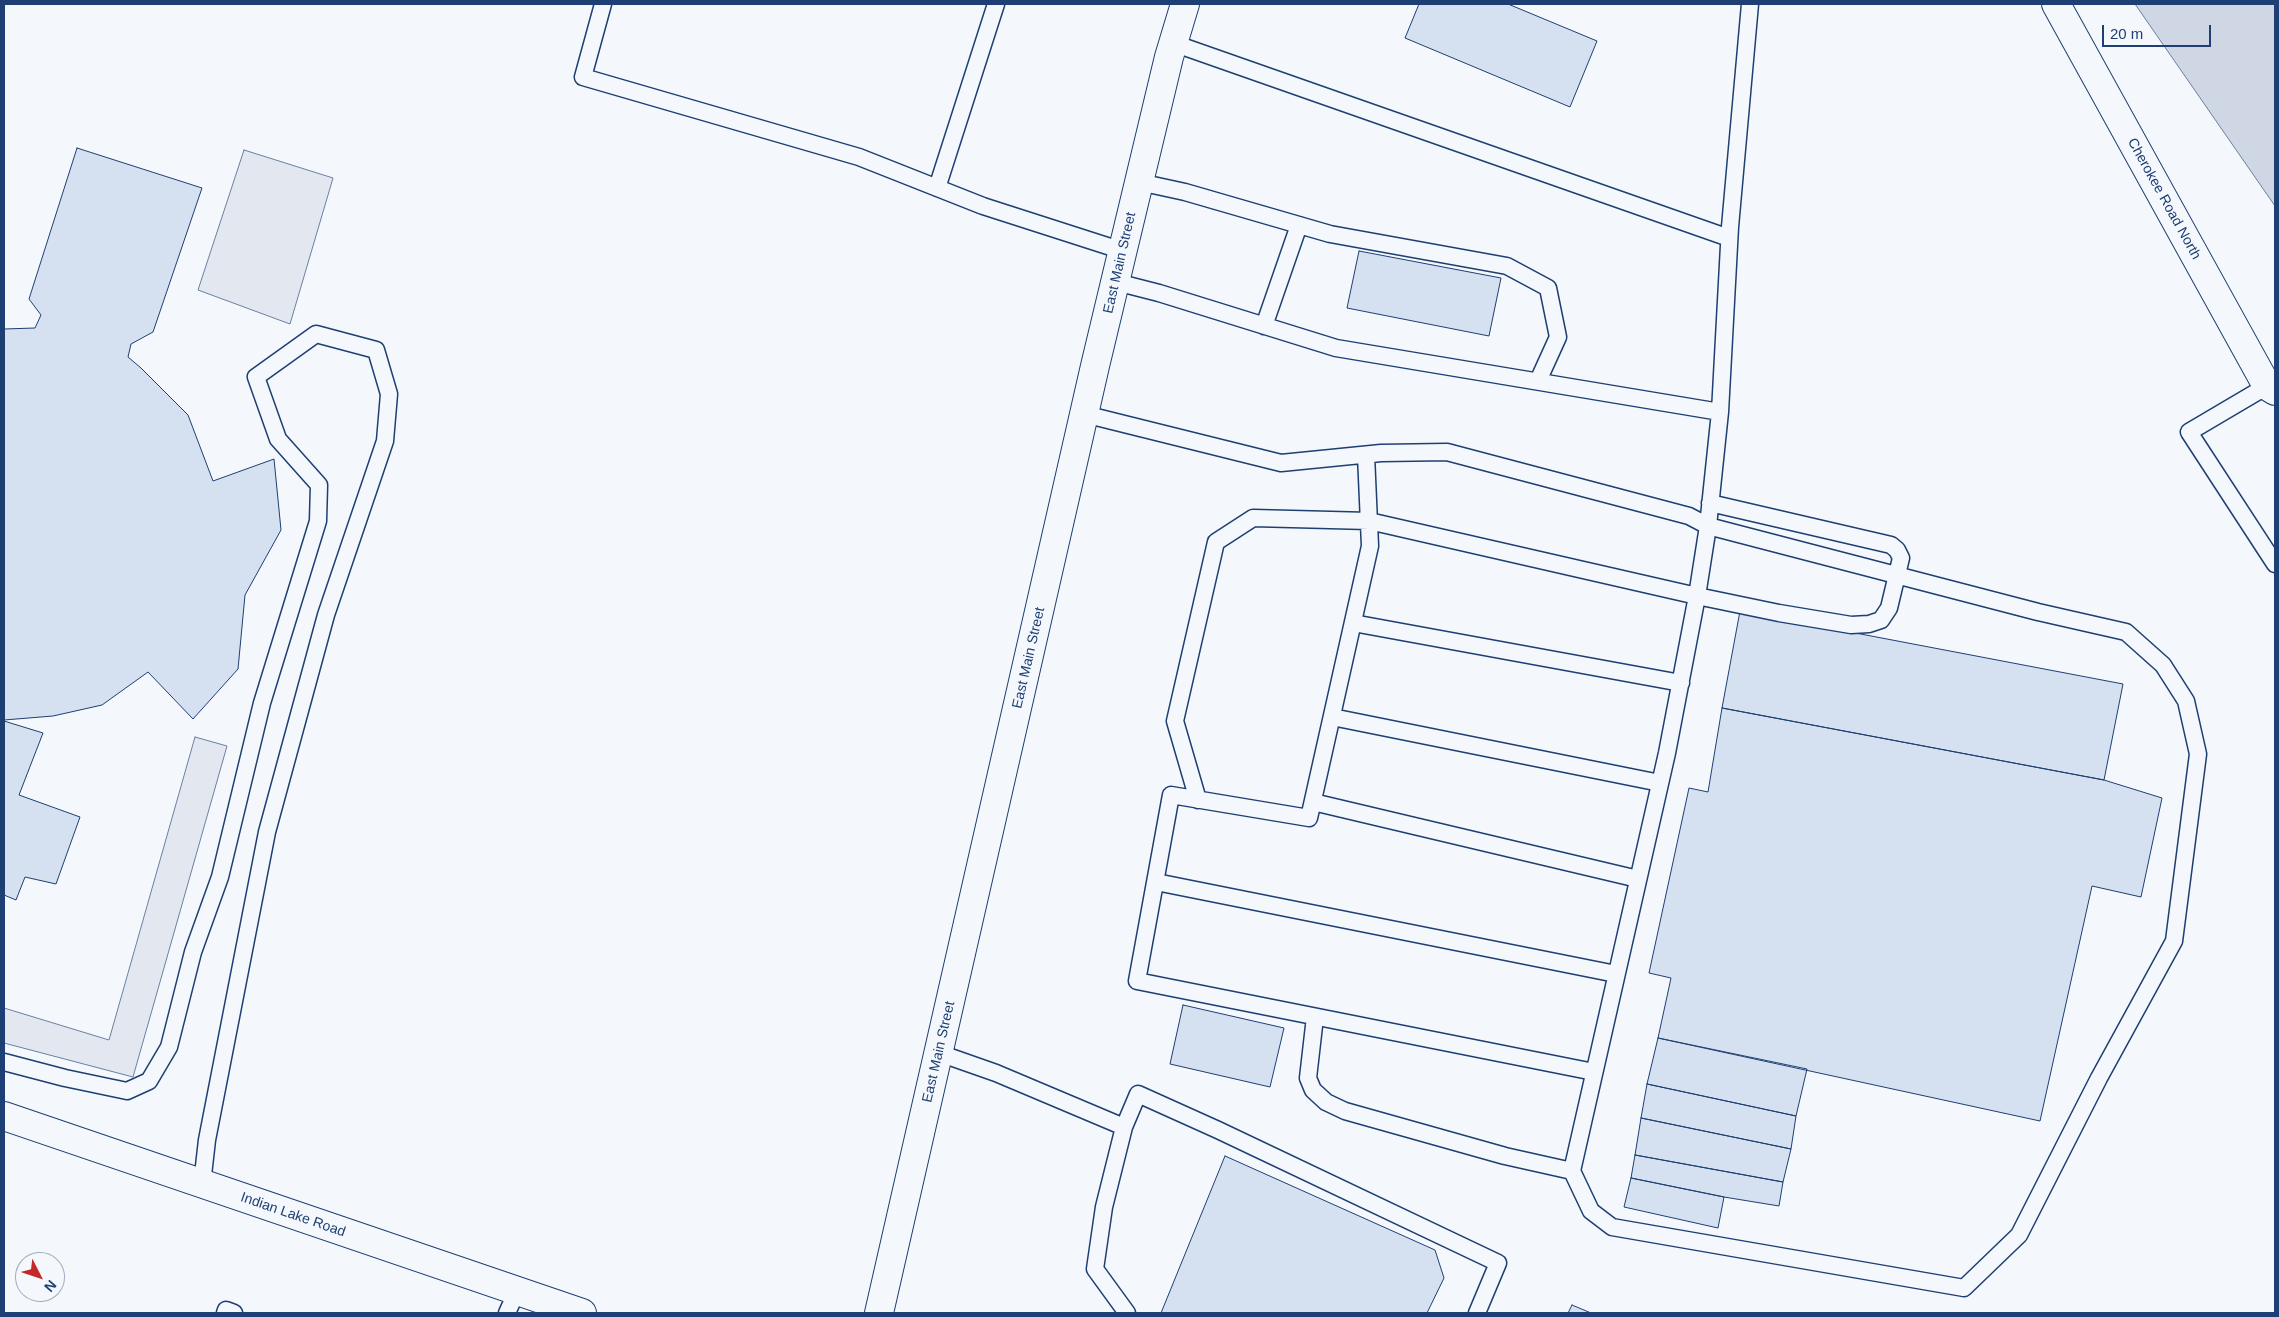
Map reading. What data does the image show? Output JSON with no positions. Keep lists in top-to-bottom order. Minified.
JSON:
{"streets":{"main road":["Cherokee Road North","East Main Street","Indian Lake Road"]},"scale_bar":"20 m","north":"bottom right"}
